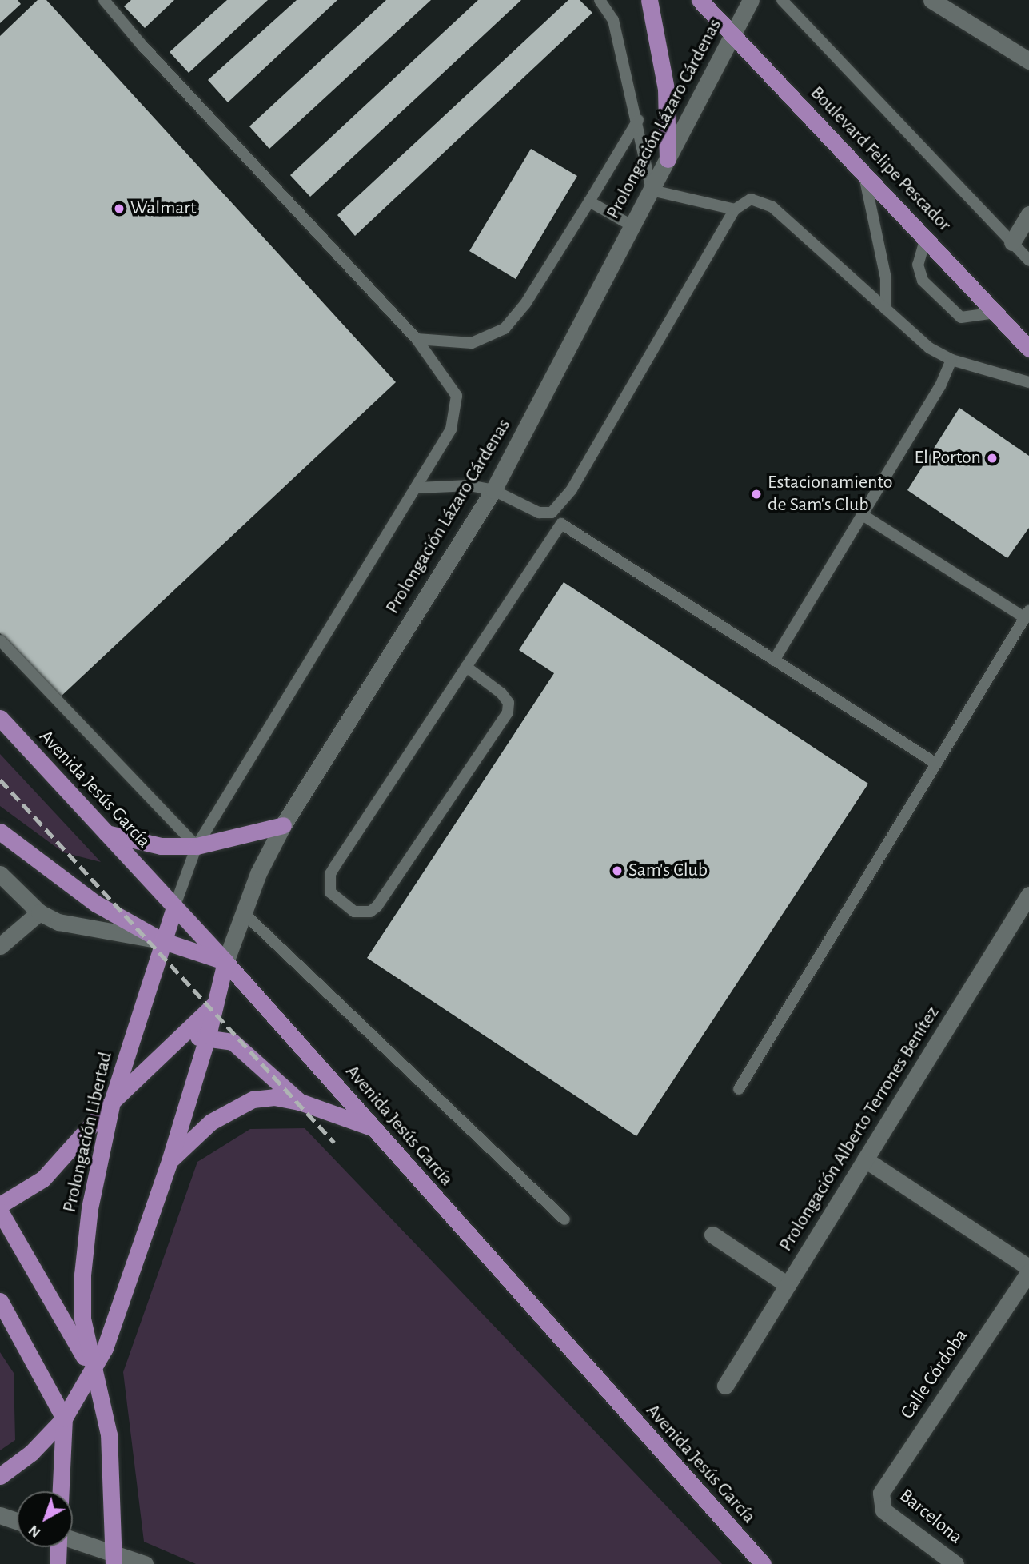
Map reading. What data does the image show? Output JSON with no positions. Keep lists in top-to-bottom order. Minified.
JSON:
{"streets":{"main road":["Boulevard Felipe Pescador","Avenida Jesús García","Prolongación Libertad"],"street":["Prolongación Lázaro Cárdenas","Prolongación Alberto Terrones Benítez","Calle Córdoba","Barcelona"]},"crossings":[["Prolongación Lázaro Cárdenas","Boulevard Felipe Pescador"],["Prolongación Lázaro Cárdenas","Avenida Jesús García"],["Avenida Jesús García","Prolongación Libertad"],["Calle Córdoba","Barcelona"]],"places":["Walmart","El Porton","Estacionamiento de Sam's Club","Sam's Club"],"north":"bottom left"}
